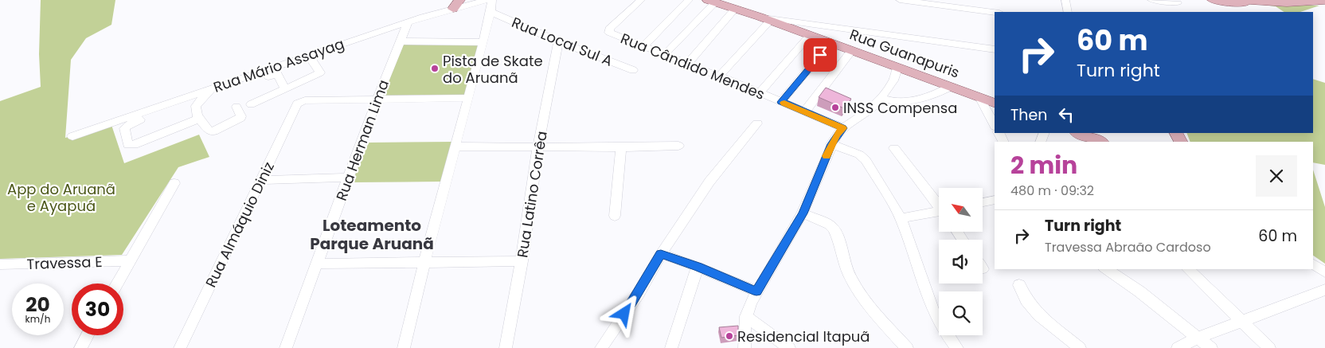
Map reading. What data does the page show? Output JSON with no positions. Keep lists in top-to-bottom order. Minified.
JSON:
{"streets":{"main road":["Rua Guanapuris"],"street":["Rua Local Sul A","Rua Mário Assayag","Rua Cândido Mendes","Rua Herman Lima","Rua Latino Corrêa","Rua Almáquio Diniz","Travessa E"]},"crossings":[["Rua Local Sul A","Rua Latino Corrêa"],["Rua Mário Assayag","Rua Herman Lima"],["Rua Herman Lima","Rua Almáquio Diniz"]],"districts":["Loteamento Parque Aruanã"],"parks":["App do Aruanã e Ayapuá"],"places":["Pista de Skate do Aruanã","INSS Compensa","Residencial Itapuã"],"north":"top left","page":{"turn":["60 m","Turn right"],"then":"Then","heading":["2 min","480 m · 09:32"],"list":[{"name":"Turn right","note":"Travessa Abraão Cardoso","value":"60 m"}],"speed":"20 km/h","limit":"30"}}
